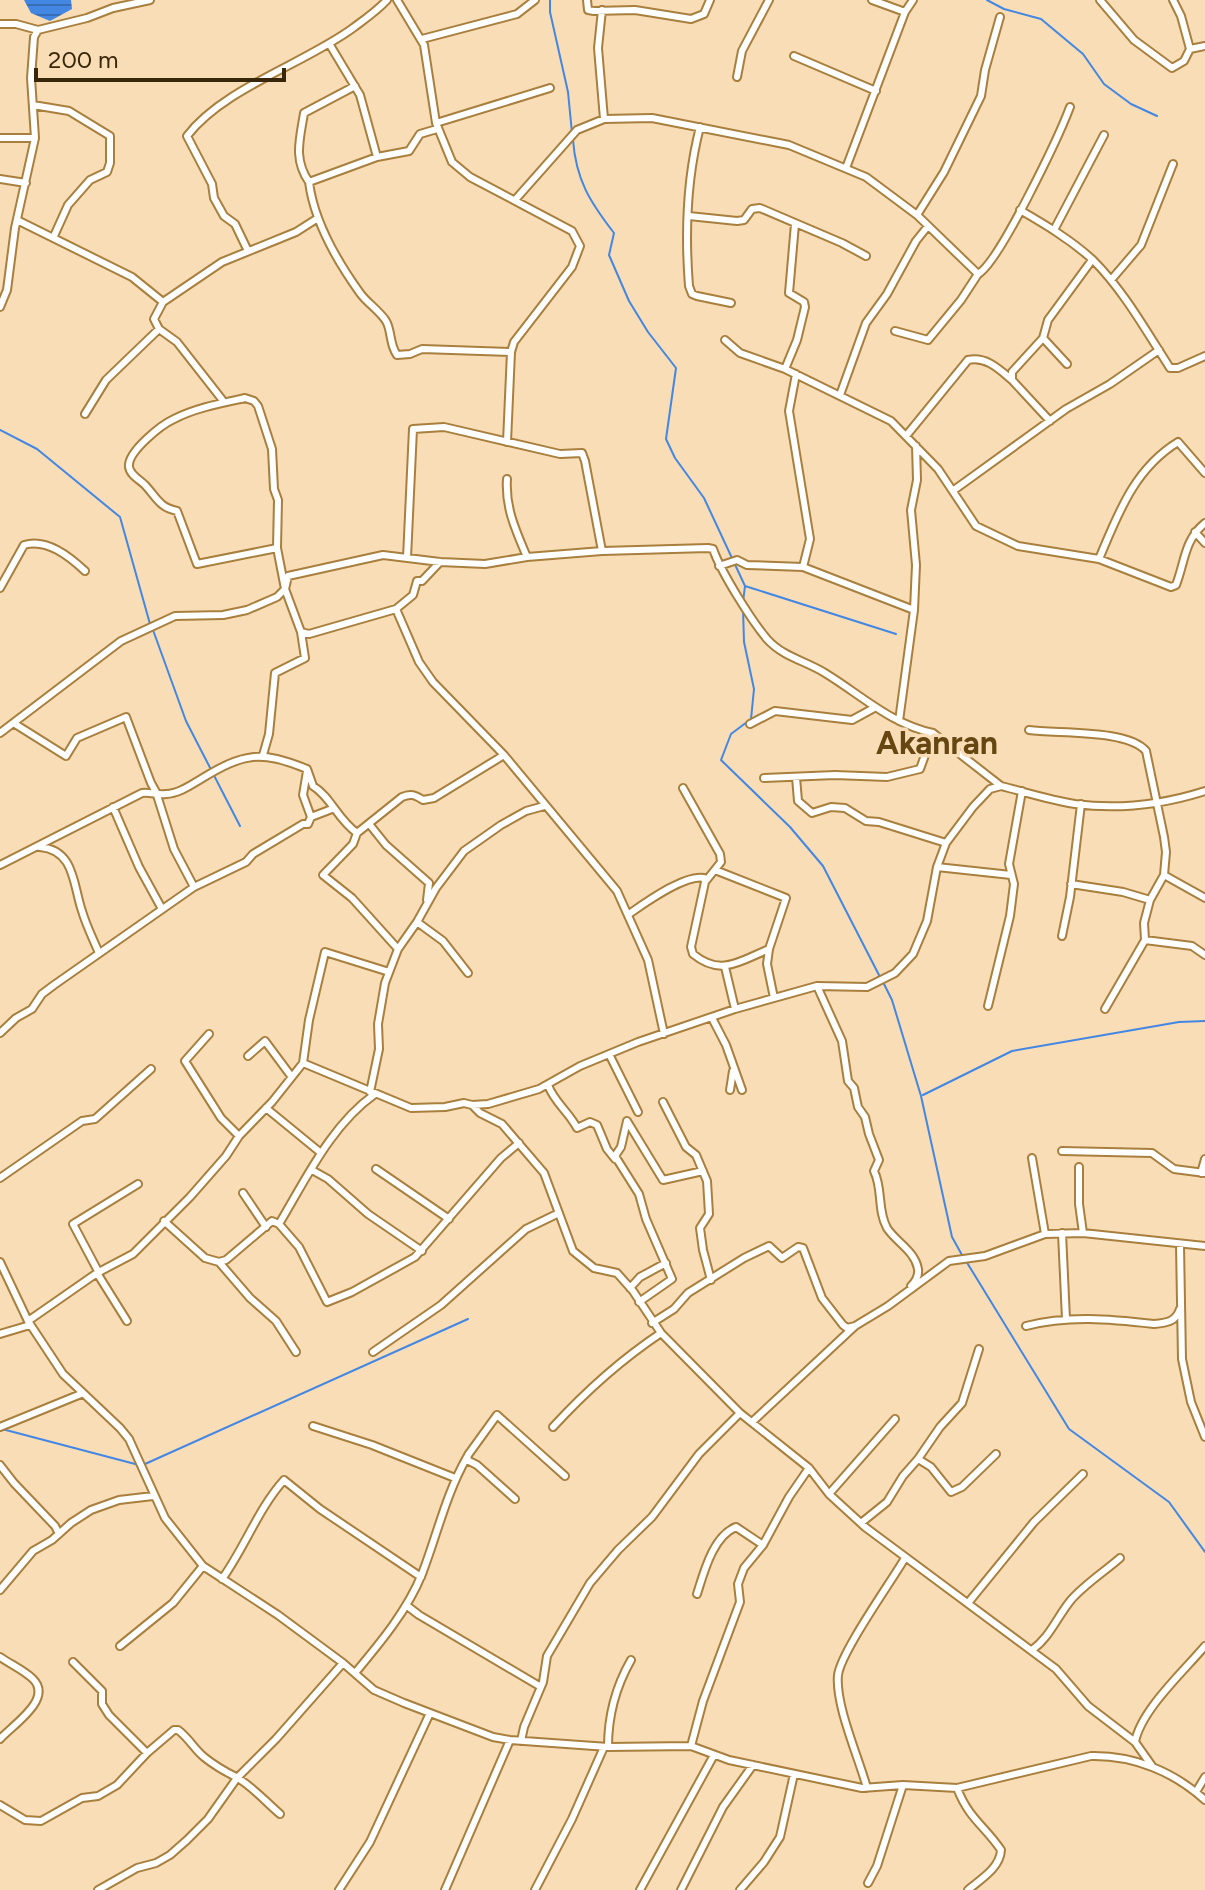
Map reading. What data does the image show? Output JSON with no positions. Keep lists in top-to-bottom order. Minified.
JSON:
{"districts":["Akanran"],"scale_bar":"200 m"}
